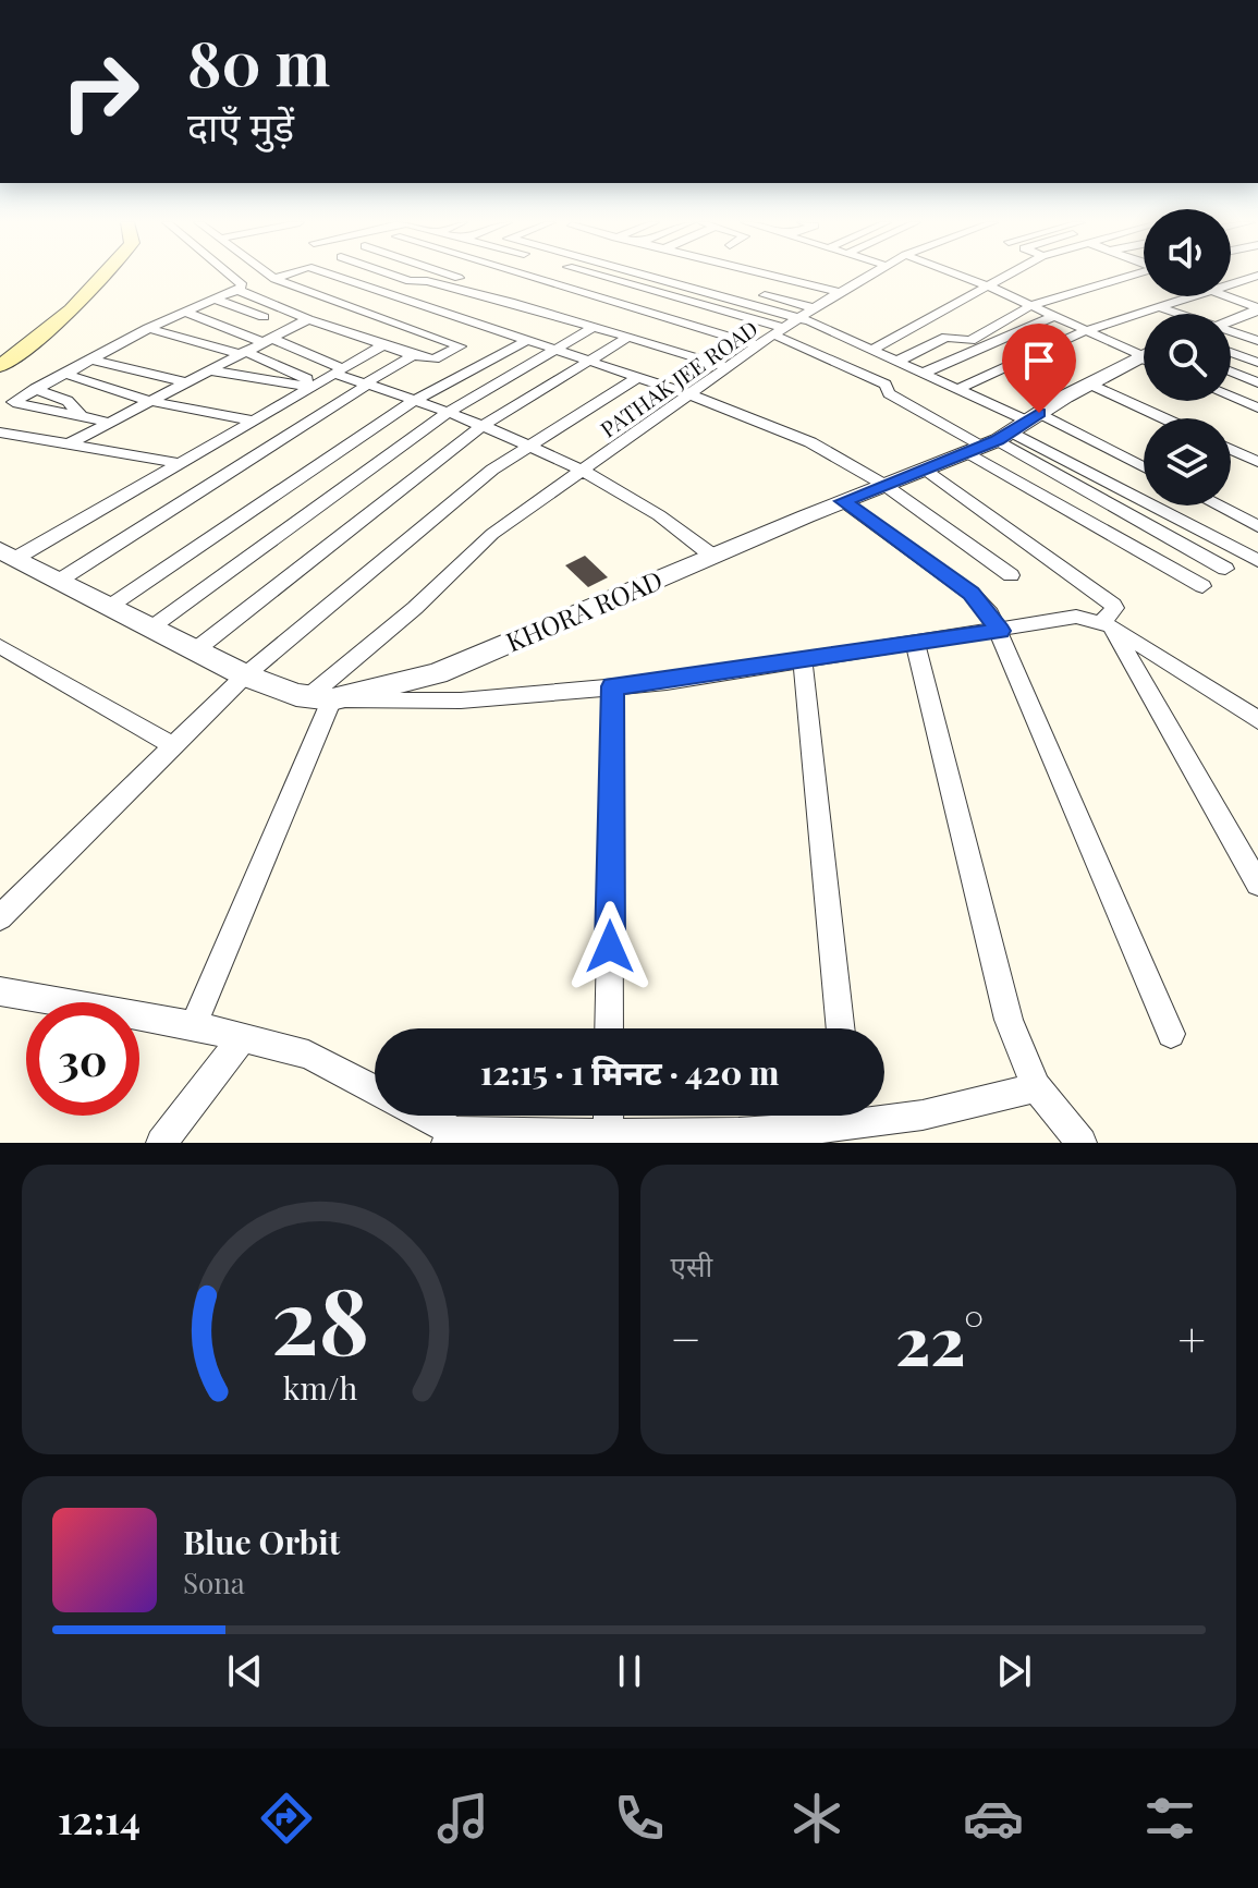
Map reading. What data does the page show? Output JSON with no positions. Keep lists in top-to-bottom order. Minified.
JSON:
{"streets":{"street":["PATHAK JEE ROAD","KHORA ROAD"]},"crossings":[["PATHAK JEE ROAD","KHORA ROAD"]],"page":{"turn":["80 m","दाएँ मुड़ें"],"limit":"30","trip":"12:15 · 1 मिनट · 420 m","tile":"एसी","heat":["−","22°","+"],"song":["Blue Orbit","Sona"],"tabs":"12:14","gauge":["28","km/h"]}}
